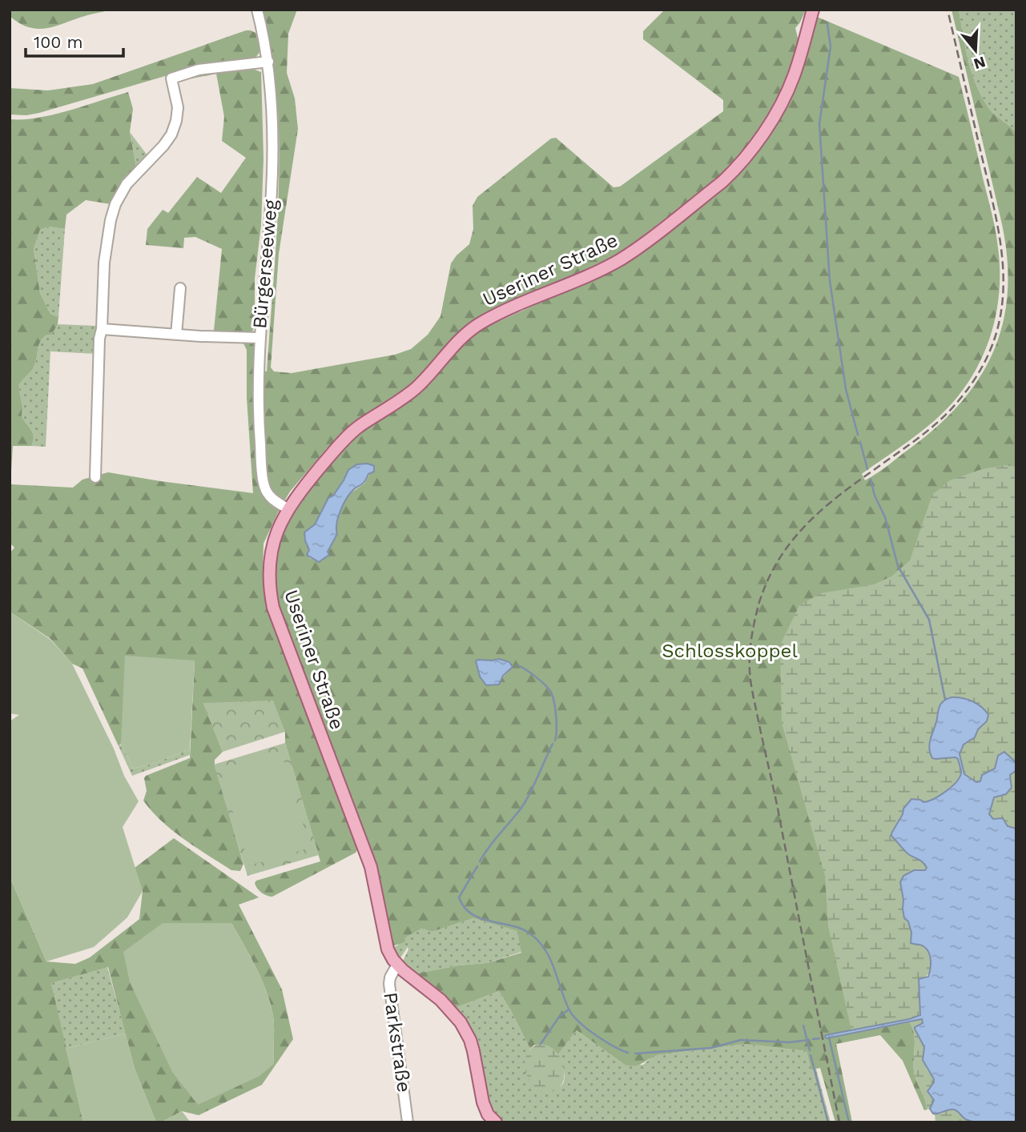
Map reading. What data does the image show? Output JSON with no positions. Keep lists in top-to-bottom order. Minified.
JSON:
{"streets":{"main road":["Useriner Straße"],"street":["Bürgerseeweg","Parkstraße"]},"crossings":[["Bürgerseeweg","Useriner Straße"],["Useriner Straße","Parkstraße"]],"parks":["Schlosskoppel"],"scale_bar":"100 m","north":"bottom"}
